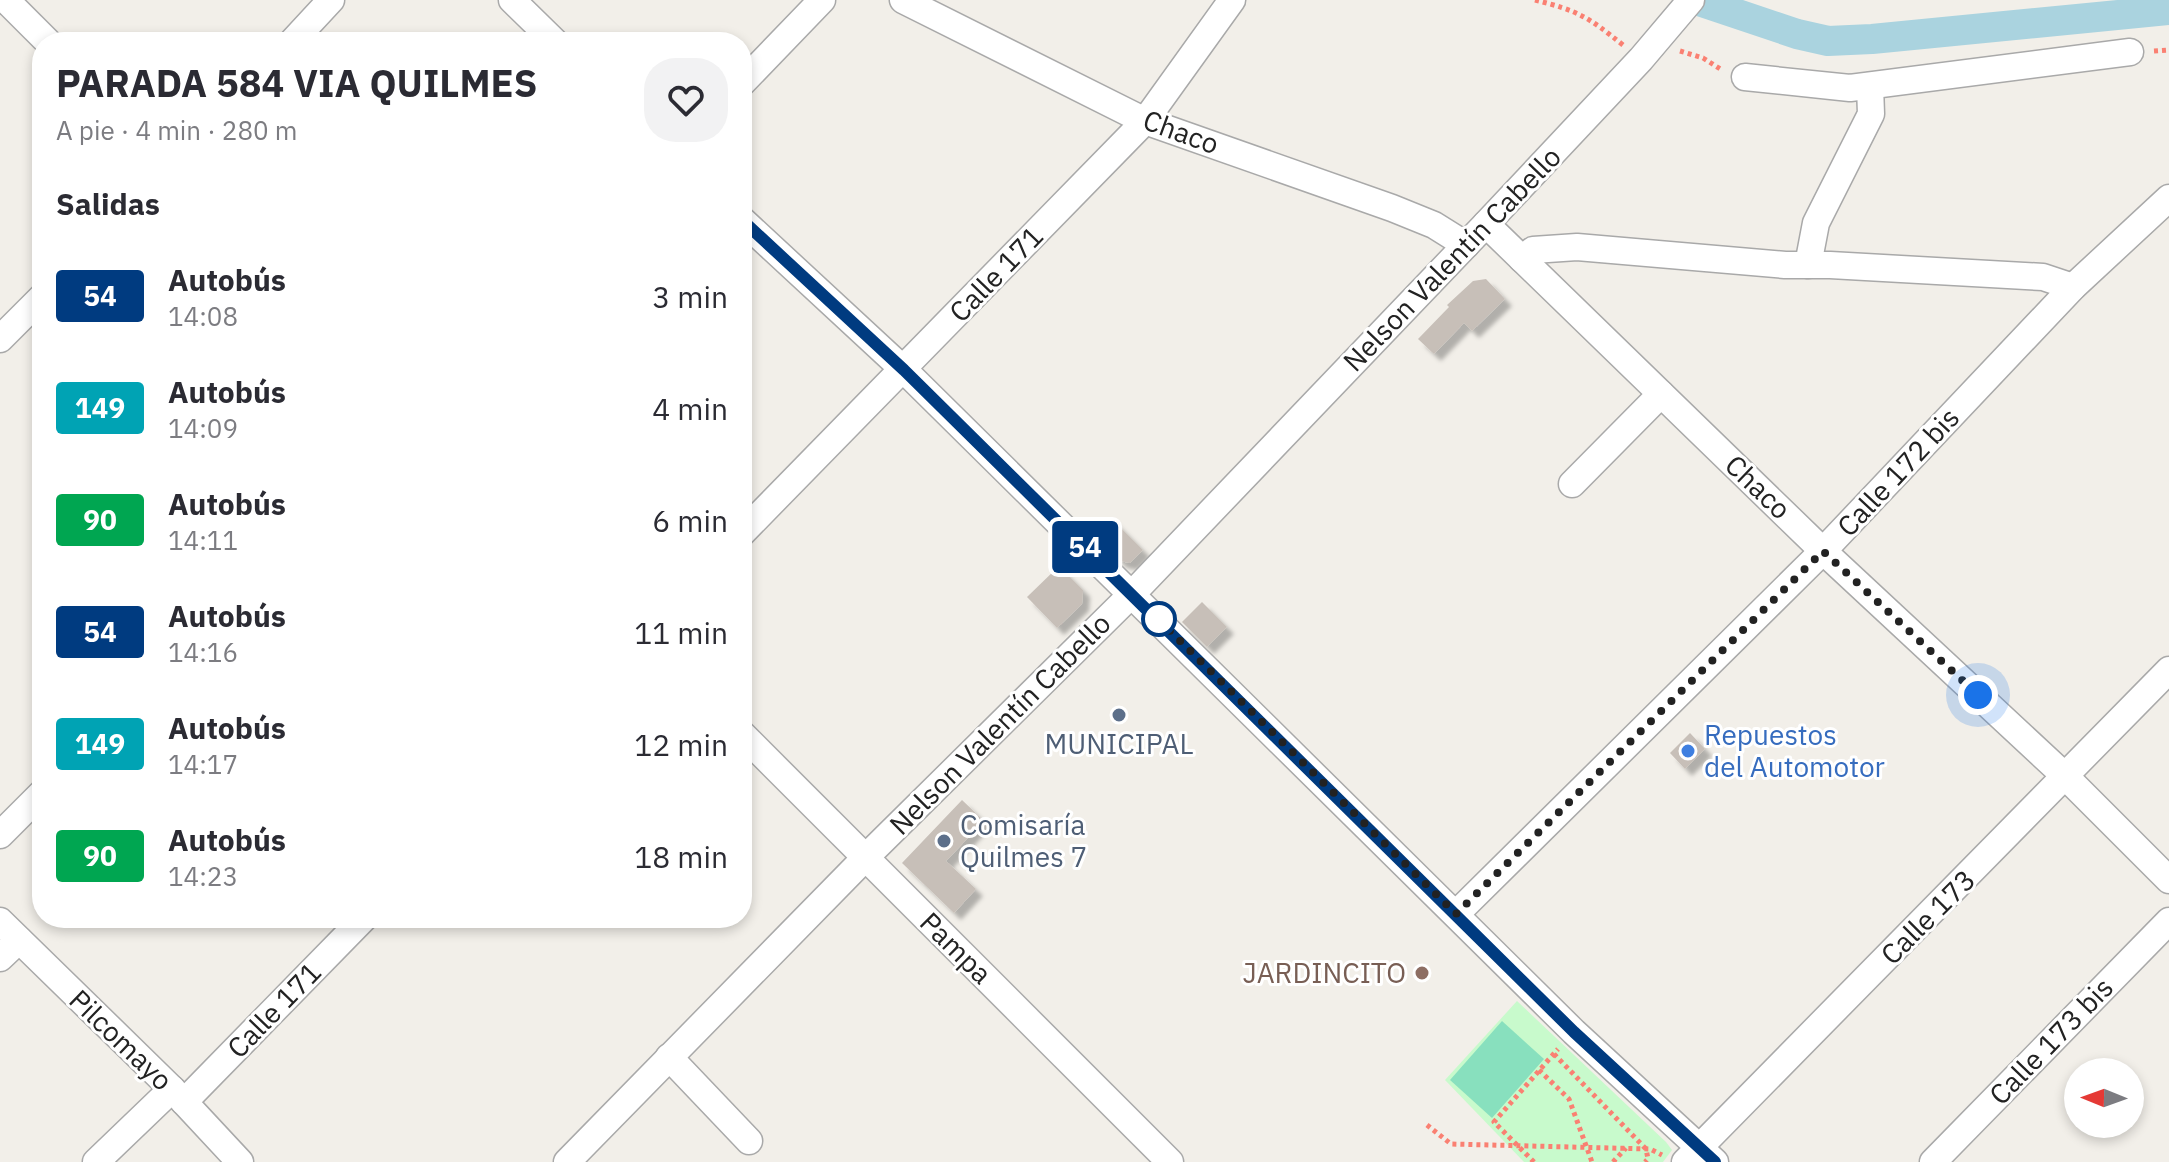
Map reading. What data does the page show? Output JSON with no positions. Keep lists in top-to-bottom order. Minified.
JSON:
{"streets":{"street":["Chaco","Nelson Valentín Cabello","Calle 171","Calle 172 bis","Calle 173","Pampa","Pilcomayo","Calle 173 bis"]},"crossings":[["Chaco","Nelson Valentín Cabello"],["Chaco","Calle 171"],["Chaco","Calle 172 bis"],["Chaco","Calle 173"],["Nelson Valentín Cabello","Pampa"],["Calle 171","Pilcomayo"]],"places":["MUNICIPAL","Repuestos del Automotor","Comisaría Quilmes 7","JARDINCITO"],"lines":["bus line 54"],"north":"left","page":{"on_map":"54","heading":[["PARADA 584 VIA QUILMES","A pie · 4 min · 280 m"],"Salidas"],"list":[{"mark":"54","name":"Autobús","note":"14:08","value":"3 min"},{"mark":"149","name":"Autobús","note":"14:09","value":"4 min"},{"mark":"90","name":"Autobús","note":"14:11","value":"6 min"},{"mark":"54","name":"Autobús","note":"14:16","value":"11 min"},{"mark":"149","name":"Autobús","note":"14:17","value":"12 min"},{"mark":"90","name":"Autobús","note":"14:23","value":"18 min"}]}}
